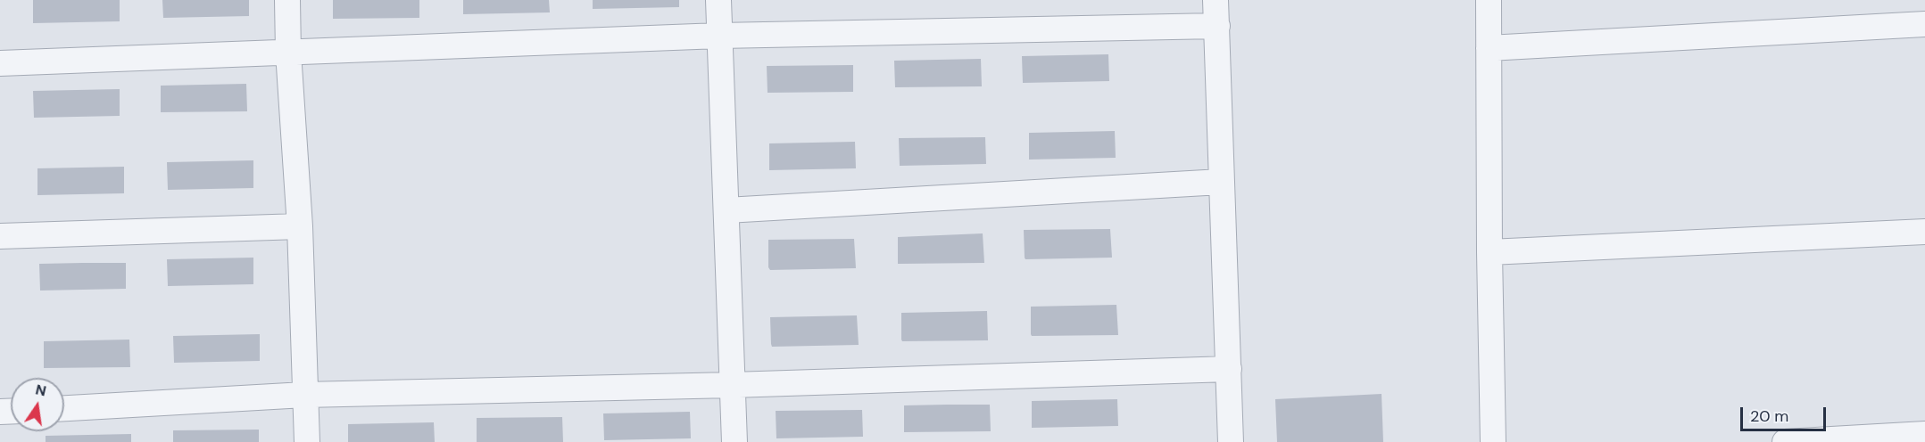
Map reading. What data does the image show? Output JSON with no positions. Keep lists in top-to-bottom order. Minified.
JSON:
{"scale_bar":"20 m","north":"top"}
